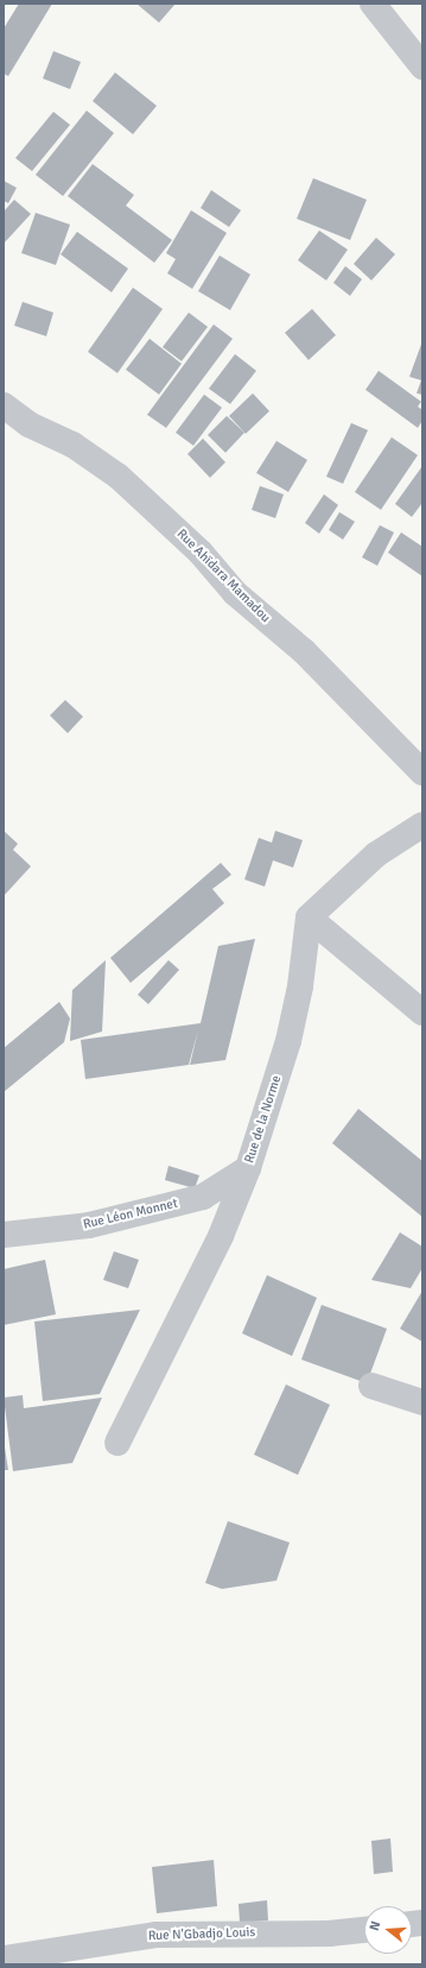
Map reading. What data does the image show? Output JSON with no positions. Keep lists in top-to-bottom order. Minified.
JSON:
{"streets":{"street":["Rue Ahïdara Mamadou","Rue de la Norme","Rue Léon Monnet","Rue N'Gbadjo Louis"]},"crossings":[["Rue de la Norme","Rue Léon Monnet"]],"north":"left"}
